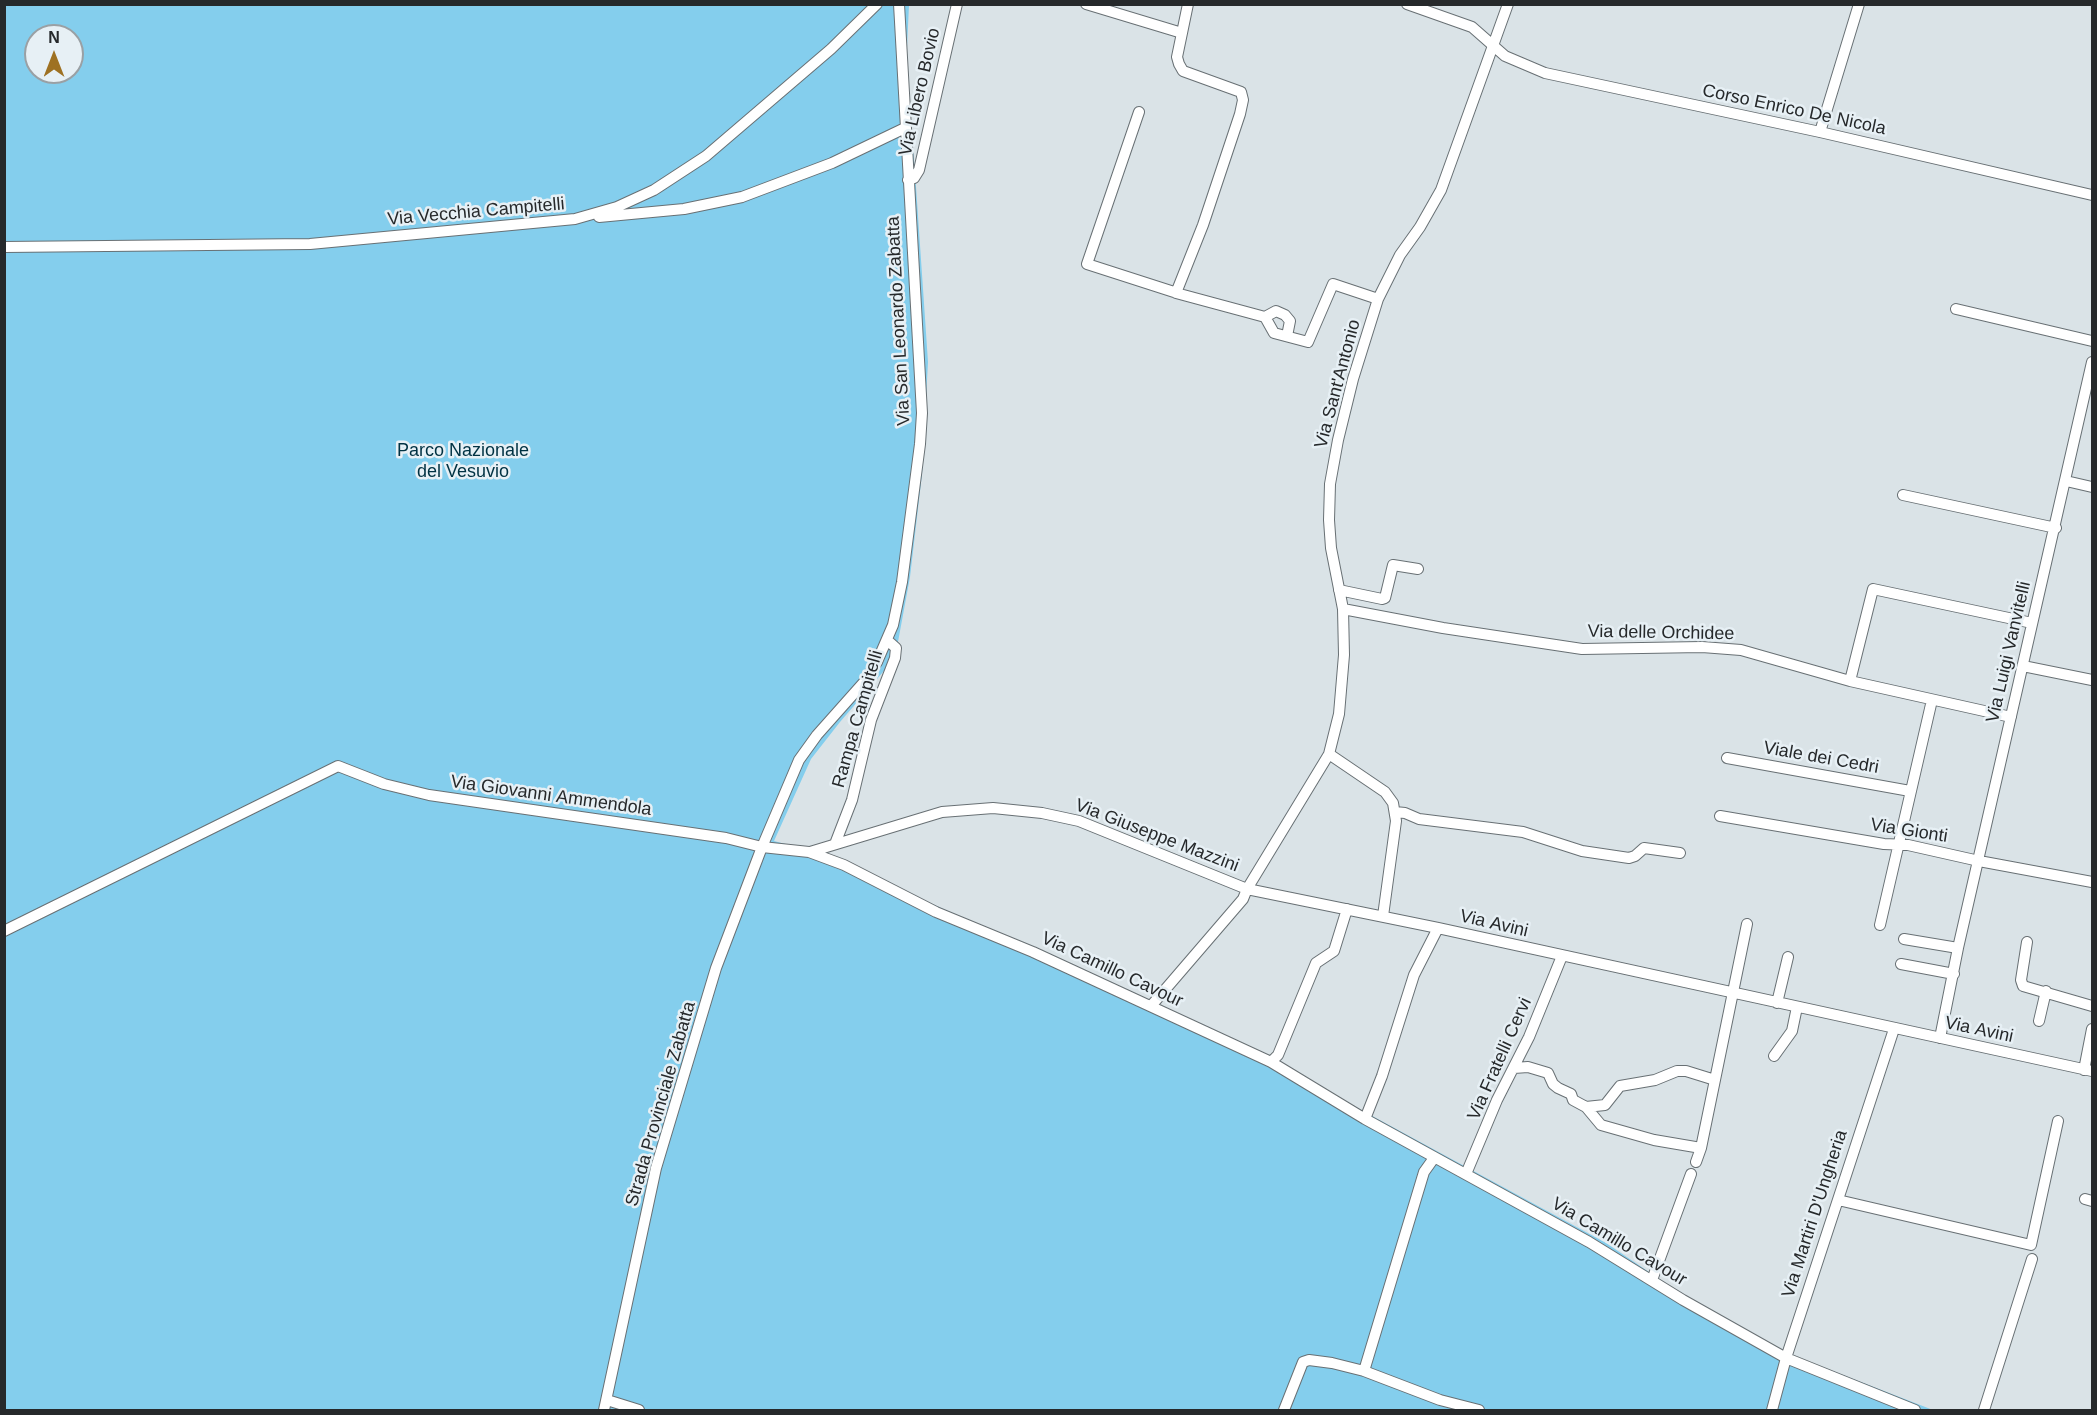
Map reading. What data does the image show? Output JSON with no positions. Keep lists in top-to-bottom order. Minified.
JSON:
{"streets":{"street":["Via Libero Bovio","Corso Enrico De Nicola","Via Vecchia Campitelli","Via San Leonardo Zabatta","Via Sant'Antonio","Via delle Orchidee","Via Luigi Vanvitelli","Rampa Campitelli","Viale dei Cedri","Via Giovanni Ammendola","Via Gionti","Via Giuseppe Mazzini","Via Avini","Via Camillo Cavour","Via Fratelli Cervi","Strada Provinciale Zabatta","Via Martiri D'Ungheria"]},"crossings":[["Via Libero Bovio","Via San Leonardo Zabatta"],["Corso Enrico De Nicola","Via Sant'Antonio"],["Via San Leonardo Zabatta","Rampa Campitelli"],["Via San Leonardo Zabatta","Via Giovanni Ammendola"],["Via San Leonardo Zabatta","Via Camillo Cavour"],["Via San Leonardo Zabatta","Strada Provinciale Zabatta"],["Via Sant'Antonio","Via delle Orchidee"],["Via Sant'Antonio","Via Giuseppe Mazzini"],["Via Sant'Antonio","Via Avini"],["Via Sant'Antonio","Via Camillo Cavour"],["Via delle Orchidee","Via Luigi Vanvitelli"],["Via Luigi Vanvitelli","Via Gionti"],["Via Luigi Vanvitelli","Via Avini"],["Rampa Campitelli","Via Giuseppe Mazzini"],["Via Giovanni Ammendola","Via Camillo Cavour"],["Via Giovanni Ammendola","Strada Provinciale Zabatta"],["Via Giuseppe Mazzini","Via Avini"],["Via Giuseppe Mazzini","Via Camillo Cavour"],["Via Avini","Via Fratelli Cervi"],["Via Avini","Via Martiri D'Ungheria"],["Via Camillo Cavour","Via Fratelli Cervi"],["Via Camillo Cavour","Strada Provinciale Zabatta"],["Via Camillo Cavour","Via Martiri D'Ungheria"]],"parks":["Parco Nazionale del Vesuvio"],"north":"top"}
